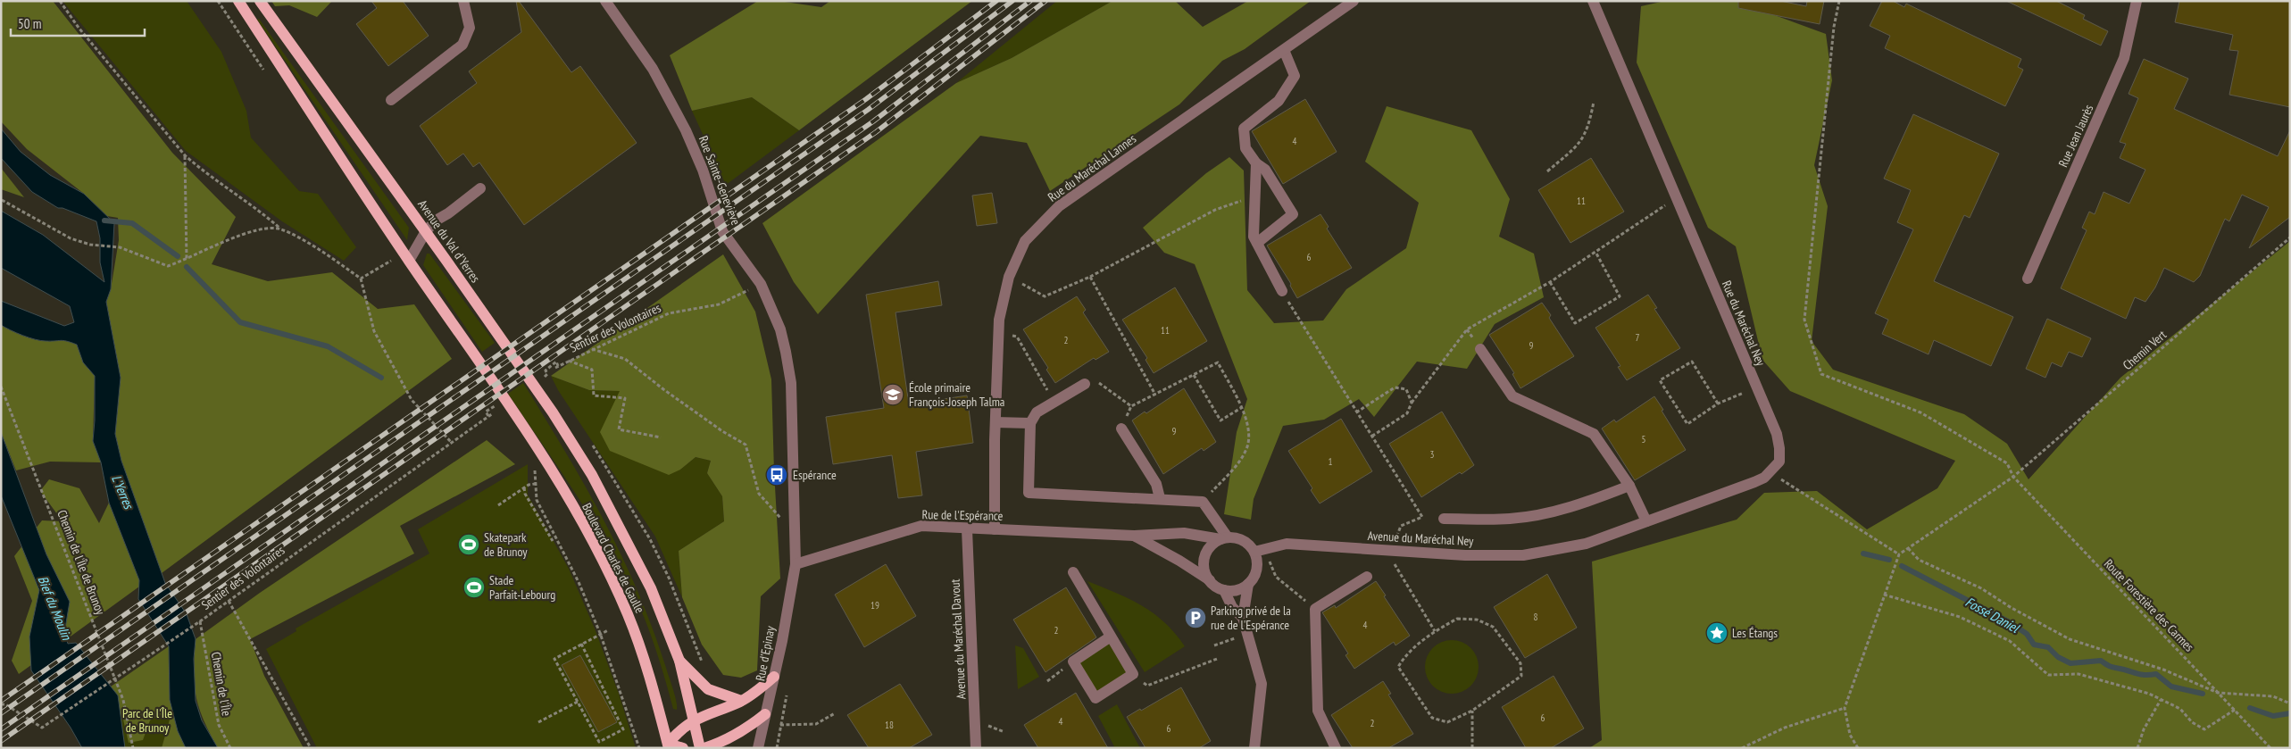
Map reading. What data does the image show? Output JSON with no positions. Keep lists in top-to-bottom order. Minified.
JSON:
{"streets":{"main road":["Avenue du Val d'Yerres","Boulevard Charles de Gaulle"],"street":["Rue Jean Jaurès","Rue du Maréchal Lannes","Rue Sainte-Geneviève","Rue du Maréchal Ney","Rue de l'Espérance","Avenue du Maréchal Ney","Avenue du Maréchal Davout","Rue d'Epinay"],"path":["Sentier des Volontaires","Chemin Vert","Chemin de l'Île de Brunoy","Route Forestière des Carmes","Chemin de l'Île"]},"crossings":[["Rue du Maréchal Lannes","Rue de l'Espérance"],["Rue Sainte-Geneviève","Sentier des Volontaires"],["Rue Sainte-Geneviève","Rue de l'Espérance"],["Rue Sainte-Geneviève","Rue d'Epinay"],["Avenue du Val d'Yerres","Boulevard Charles de Gaulle"],["Sentier des Volontaires","Chemin de l'Île de Brunoy"],["Sentier des Volontaires","Chemin de l'Île"],["Chemin Vert","Route Forestière des Carmes"],["Rue de l'Espérance","Avenue du Maréchal Ney"],["Rue de l'Espérance","Avenue du Maréchal Davout"],["Rue de l'Espérance","Rue d'Epinay"]],"water":["L'Yerres","Bief du Moulin","Fossé Daniel"],"parks":["Parc de l'Île de Brunoy"],"places":{"school or university":["École primaire François-Joseph Talma"],"bus stop":["Espérance"],"sports":["Skatepark de Brunoy","Stade Parfait-Lebourg"],"parking":["Parking privé de la rue de l'Espérance"],"place":["Les Étangs"]},"house_numbers":["4","11","6","11","7","2","9","9","5","3","1","19","8","4","2","6","4","2","18","6"],"scale_bar":"50 m"}
